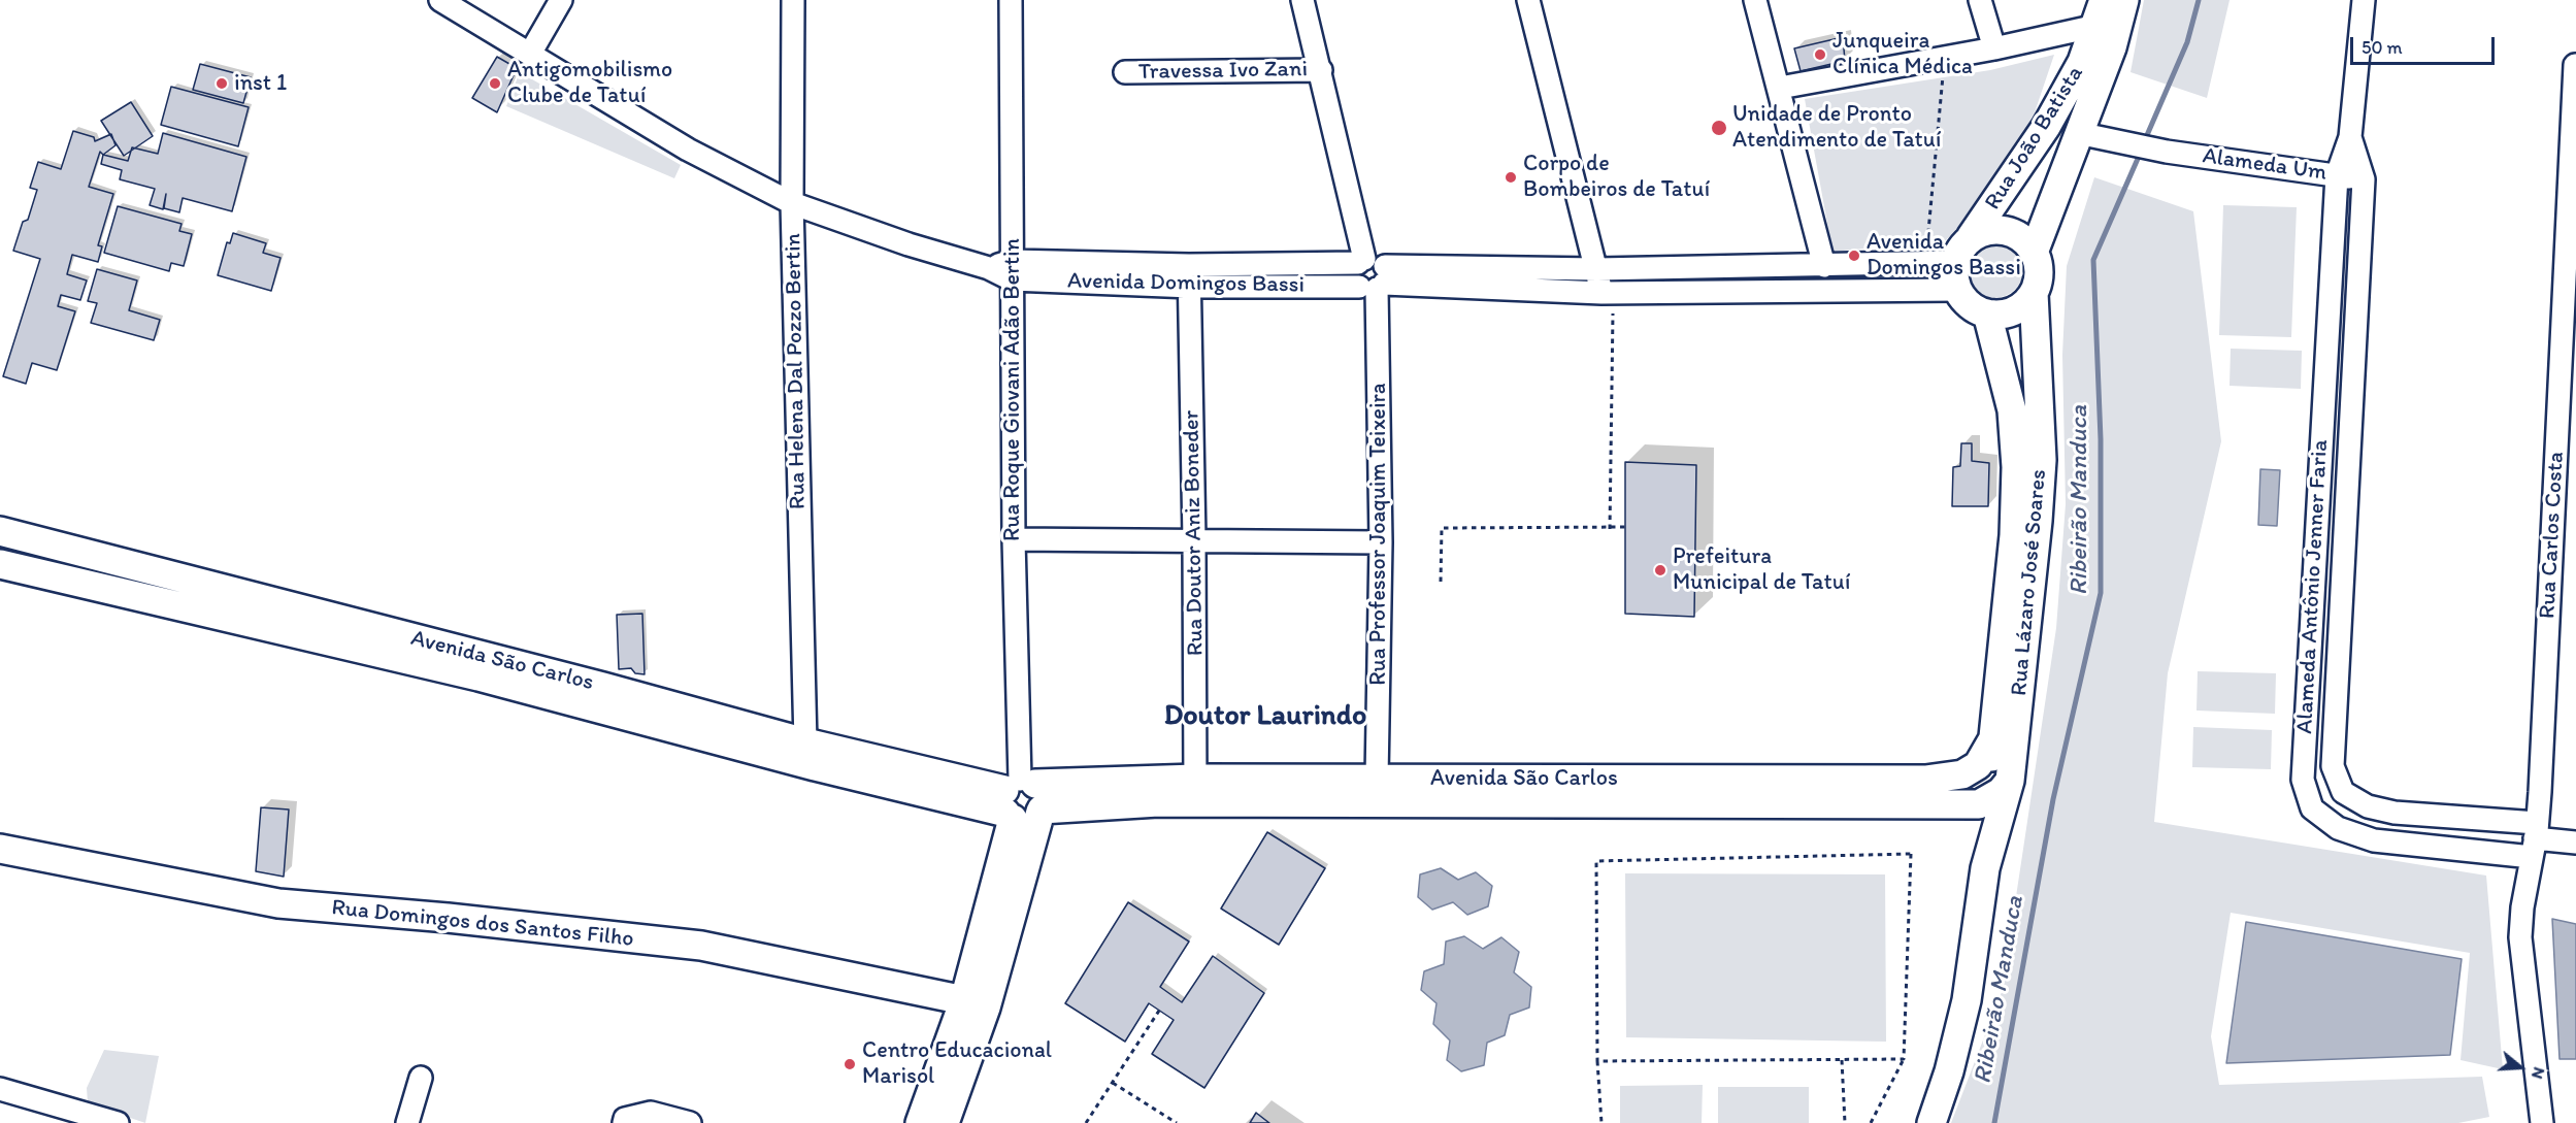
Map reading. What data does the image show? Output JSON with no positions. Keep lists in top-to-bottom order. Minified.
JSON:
{"streets":{"main road":["Rua João Batista","Rua Lázaro José Soares","Avenida São Carlos","Rua Domingos dos Santos Filho"],"street":["Travessa Ivo Zani","Alameda Um","Avenida Domingos Bassi","Rua Helena Dal Pozzo Bertin","Rua Roque Giovani Adão Bertin","Rua Doutor Aniz Boneder","Rua Professor Joaquim Teixeira","Rua Carlos Costa","Alameda Antônio Jenner Faria"]},"crossings":[["Rua João Batista","Avenida Domingos Bassi"],["Rua João Batista","Rua Lázaro José Soares"],["Alameda Um","Alameda Antônio Jenner Faria"],["Avenida Domingos Bassi","Rua Roque Giovani Adão Bertin"],["Avenida Domingos Bassi","Rua Doutor Aniz Boneder"],["Avenida Domingos Bassi","Rua Professor Joaquim Teixeira"],["Avenida Domingos Bassi","Rua Lázaro José Soares"],["Rua Helena Dal Pozzo Bertin","Avenida São Carlos"],["Rua Roque Giovani Adão Bertin","Avenida São Carlos"],["Rua Doutor Aniz Boneder","Avenida São Carlos"],["Rua Professor Joaquim Teixeira","Avenida São Carlos"],["Rua Carlos Costa","Alameda Antônio Jenner Faria"],["Rua Lázaro José Soares","Avenida São Carlos"]],"districts":["Doutor Laurindo"],"water":["Ribeirão Manduca"],"places":["Junqueira Clínica Médica","inst 1","Antigomobilismo Clube de Tatuí","Unidade de Pronto Atendimento de Tatuí","Corpo de Bombeiros de Tatuí","Avenida Domingos Bassi","Prefeitura Municipal de Tatuí","Centro Educacional Marisol"],"scale_bar":"50 m","north":"right"}
